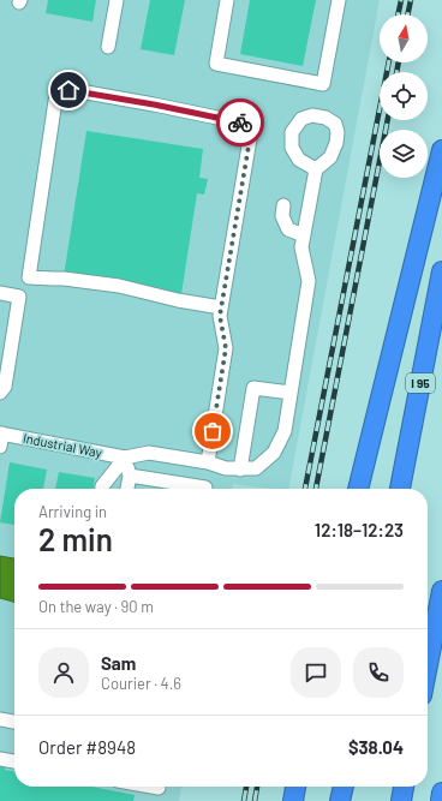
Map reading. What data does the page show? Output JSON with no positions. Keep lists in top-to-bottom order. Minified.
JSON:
{"streets":{"highway":["I 95"],"street":["Industrial Way"]},"north":"top","page":{"heading":["2 min","Arriving in","12:18–12:23"],"panel":["Sam","Courier · 4.6","Order #8948","$38.04"],"bar":"On the way · 90 m"}}
